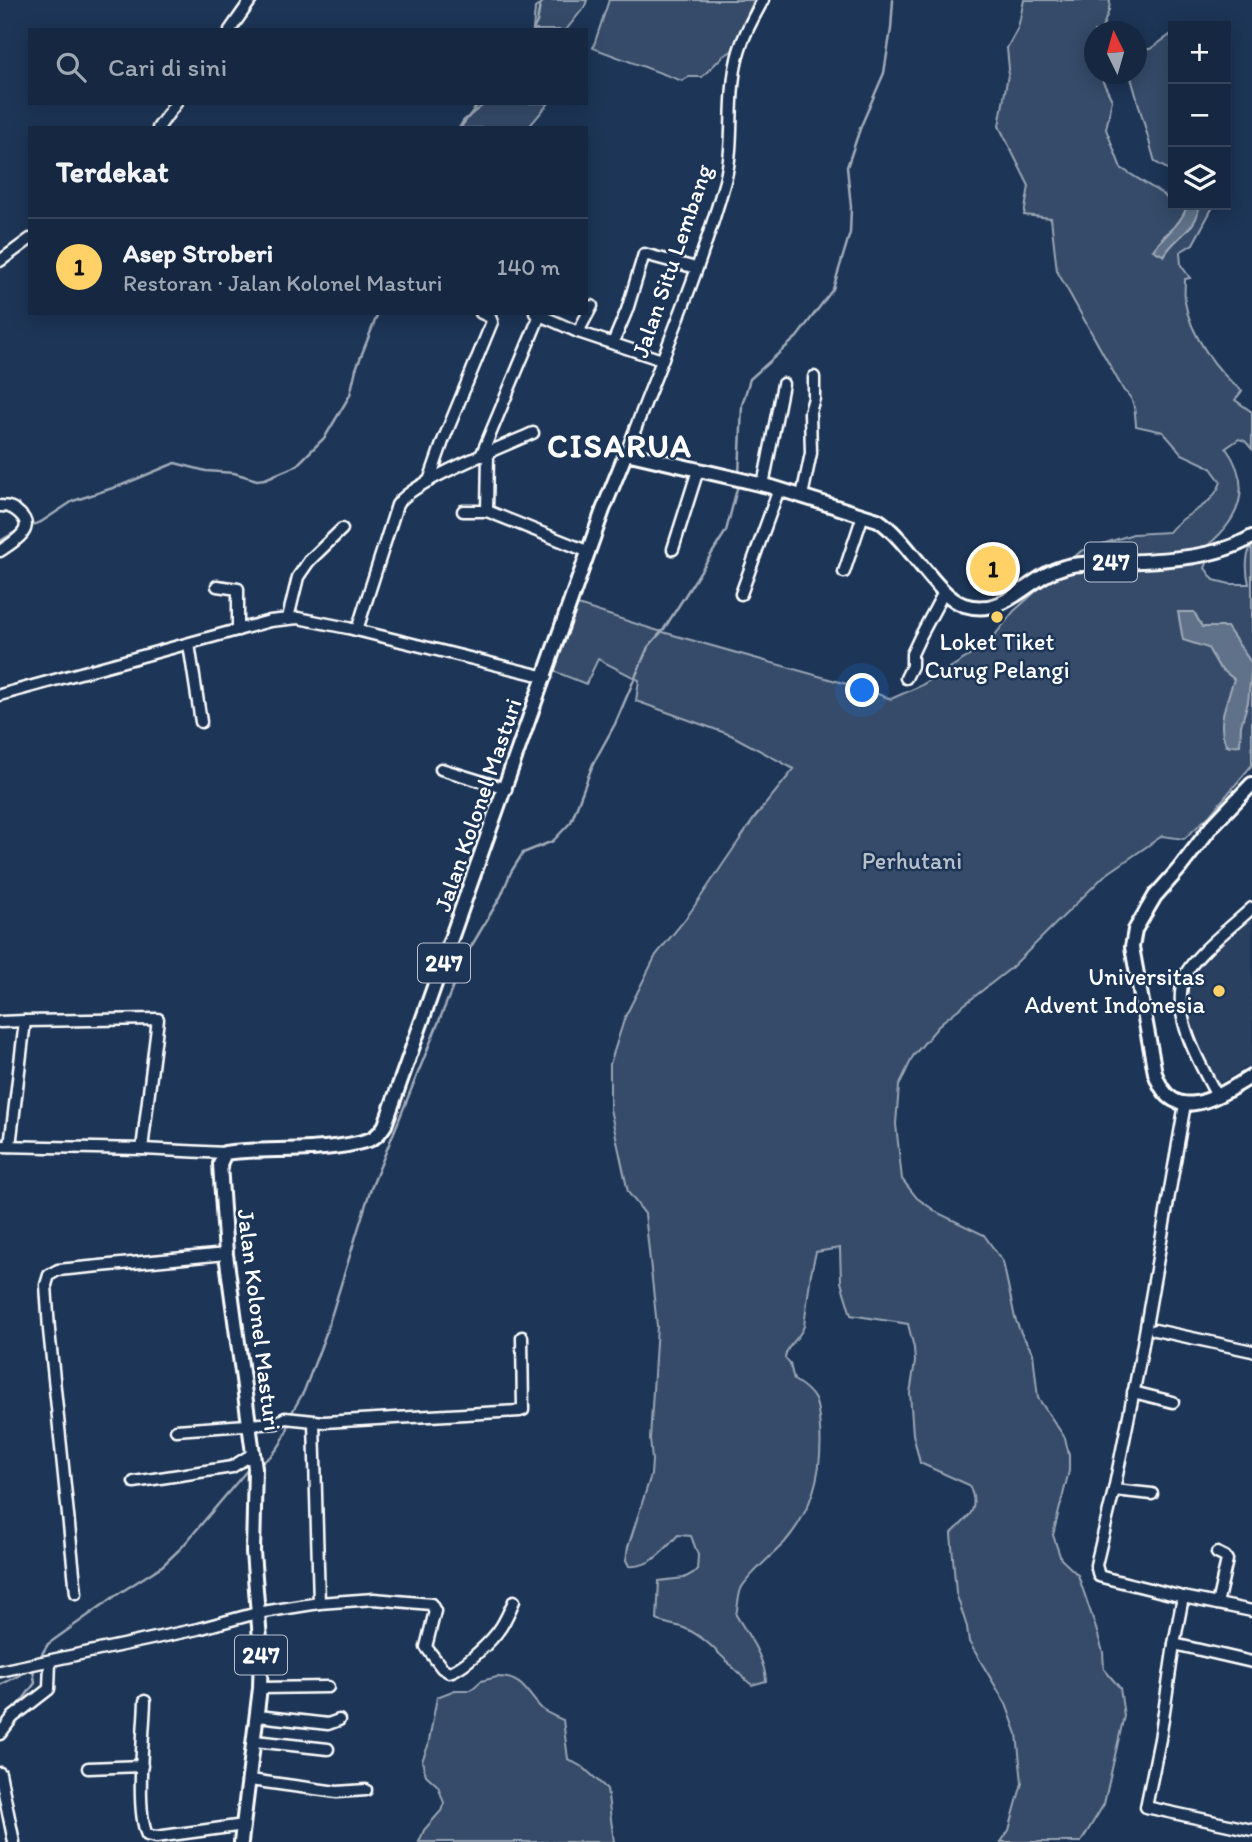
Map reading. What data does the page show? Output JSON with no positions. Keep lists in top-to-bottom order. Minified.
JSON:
{"streets":{"main road":["247","Jalan Kolonel Masturi"],"street":["Jalan Situ Lembang"]},"crossings":[["Jalan Situ Lembang","247"],["Jalan Situ Lembang","Jalan Kolonel Masturi"],["247","Jalan Kolonel Masturi"]],"districts":["CISARUA"],"parks":["Perhutani"],"places":["Loket Tiket Curug Pelangi","Universitas Advent Indonesia"],"north":"top","page":{"map_buttons":["+","−"],"search":"Cari di sini","heading":"Terdekat","list":[{"mark":"1","name":"Asep Stroberi","note":"Restoran · Jalan Kolonel Masturi","value":"140 m"}],"pins":"1"}}
